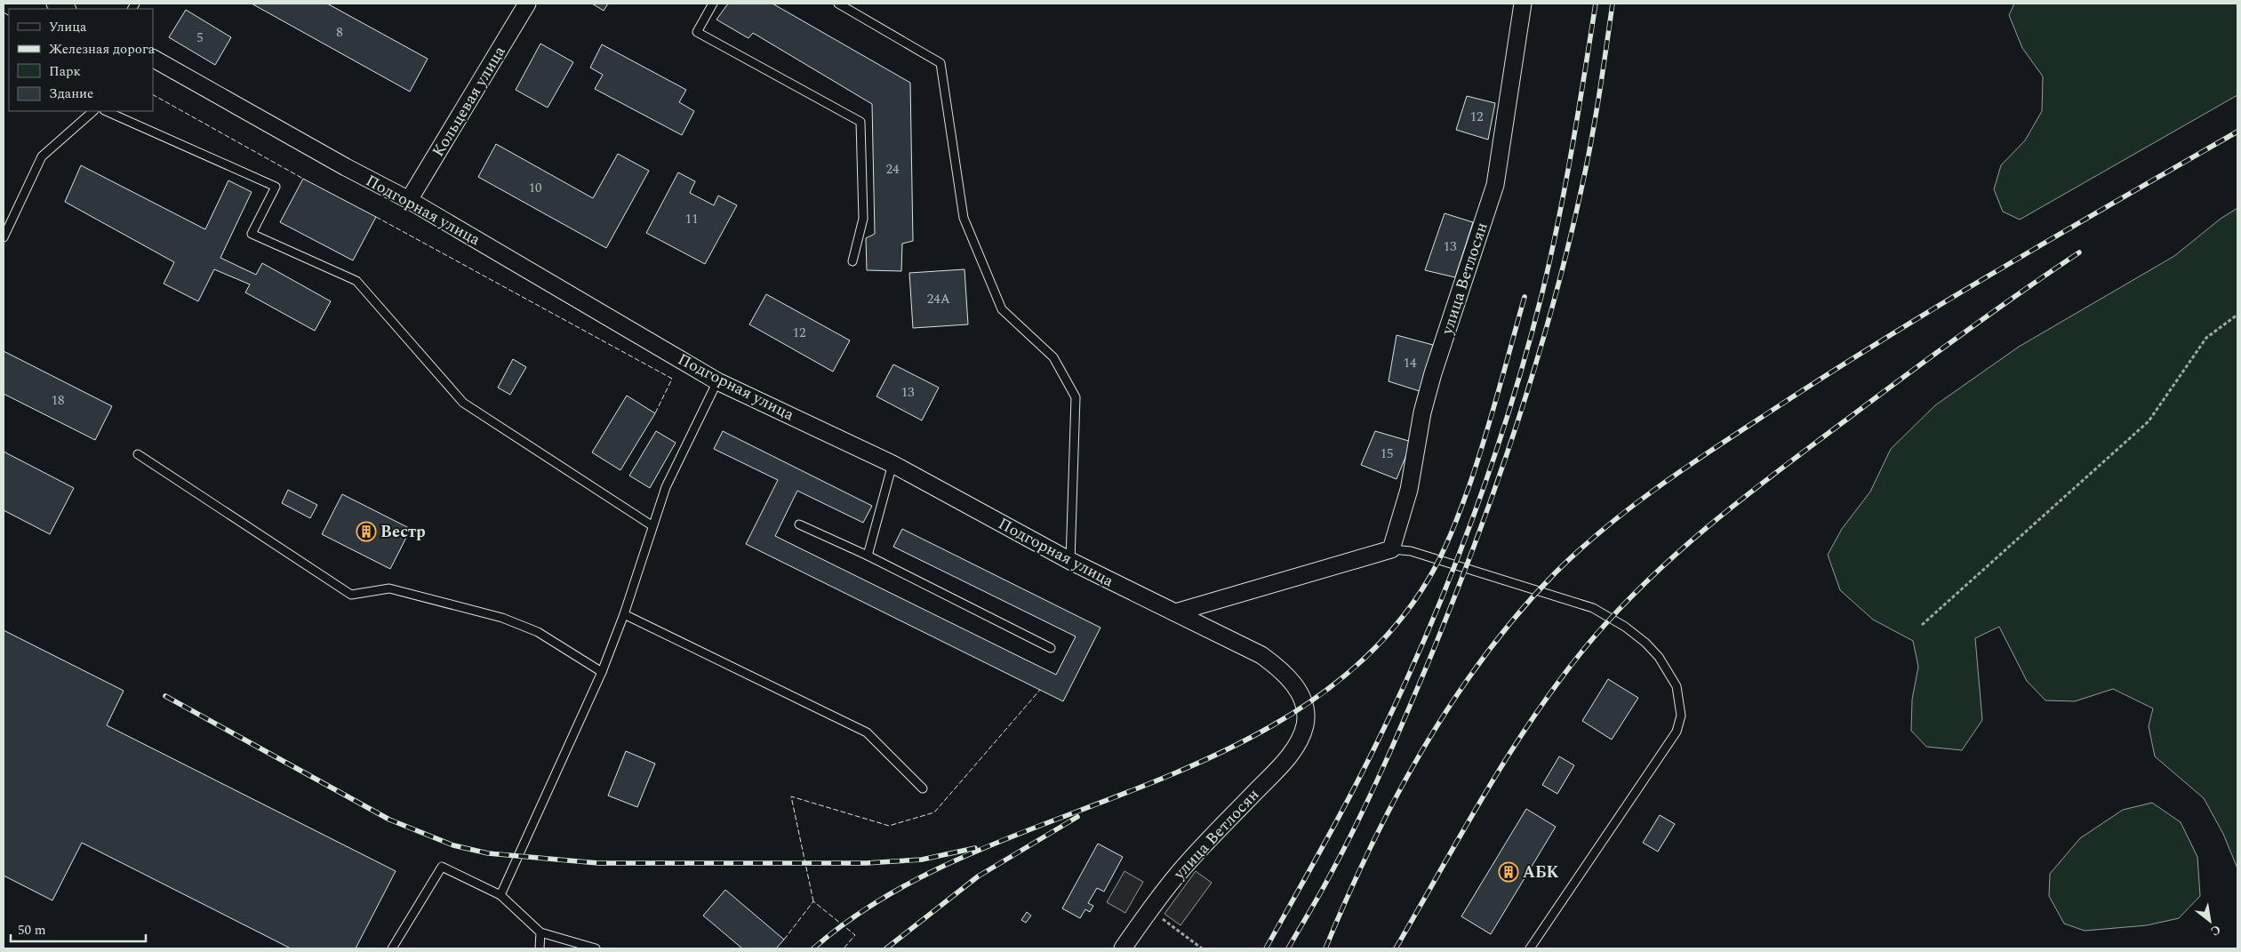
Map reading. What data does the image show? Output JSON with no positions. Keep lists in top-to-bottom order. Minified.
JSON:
{"streets":{"street":["Кольцевая улица","Подгорная улица","улица Ветлосян"]},"crossings":[["Кольцевая улица","Подгорная улица"],["Подгорная улица","улица Ветлосян"]],"places":{"building":["Вестр","АБК"]},"house_numbers":["8","5","12","24","10","11","13","24А","12","14","13","18","15"],"legend":["Улица","Железная дорога","Парк","Здание"],"scale_bar":"50 m","north":"bottom right"}
